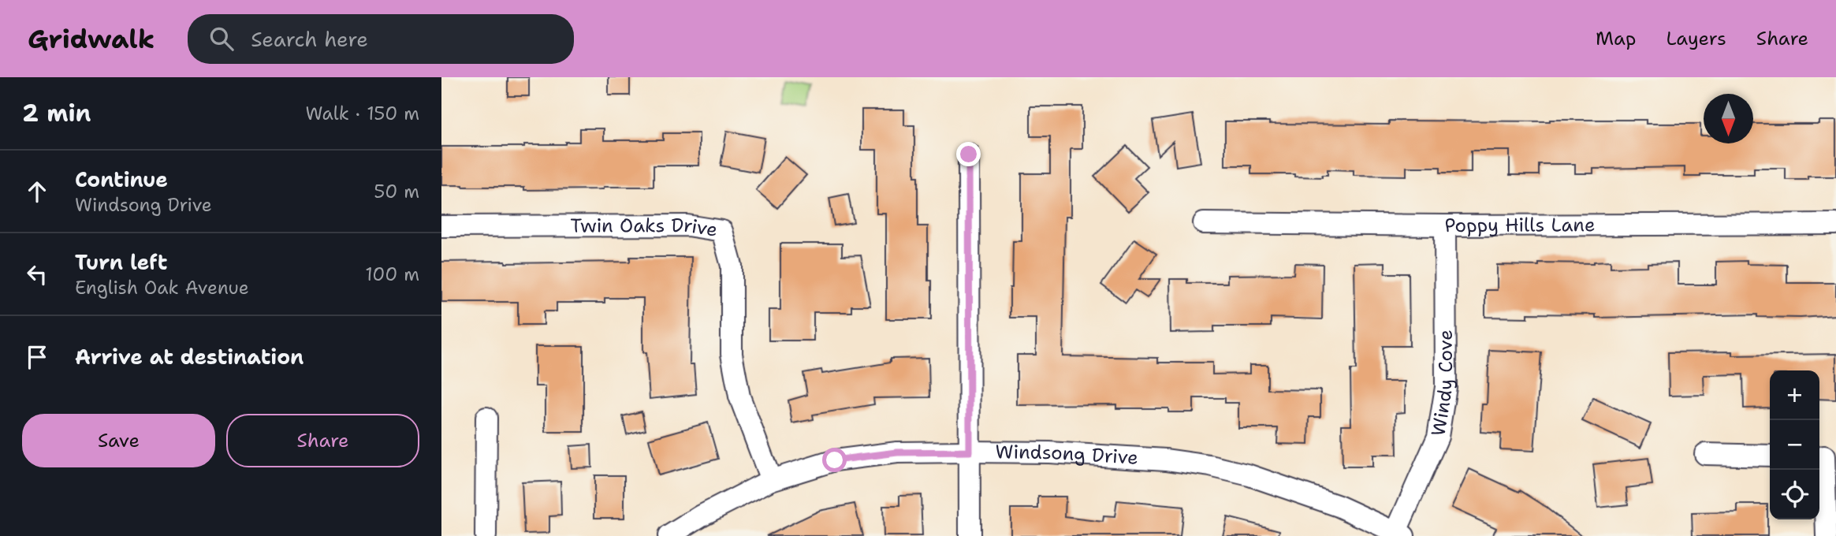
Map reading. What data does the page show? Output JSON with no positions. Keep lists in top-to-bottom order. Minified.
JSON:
{"streets":{"street":["Poppy Hills Lane","Twin Oaks Drive","Windy Cove","Windsong Drive"]},"crossings":[["Poppy Hills Lane","Windy Cove"],["Twin Oaks Drive","Windsong Drive"],["Windy Cove","Windsong Drive"]],"north":"bottom","page":{"header":"Gridwalk","search":"Search here","nav":["Map","Layers","Share"],"heading":["2 min","Walk · 150 m"],"list":[["Continue","Windsong Drive","50 m"],["Turn left","English Oak Avenue","100 m"],"Arrive at destination"],"map_buttons":["+","−"],"buttons":["Save","Share"]}}
